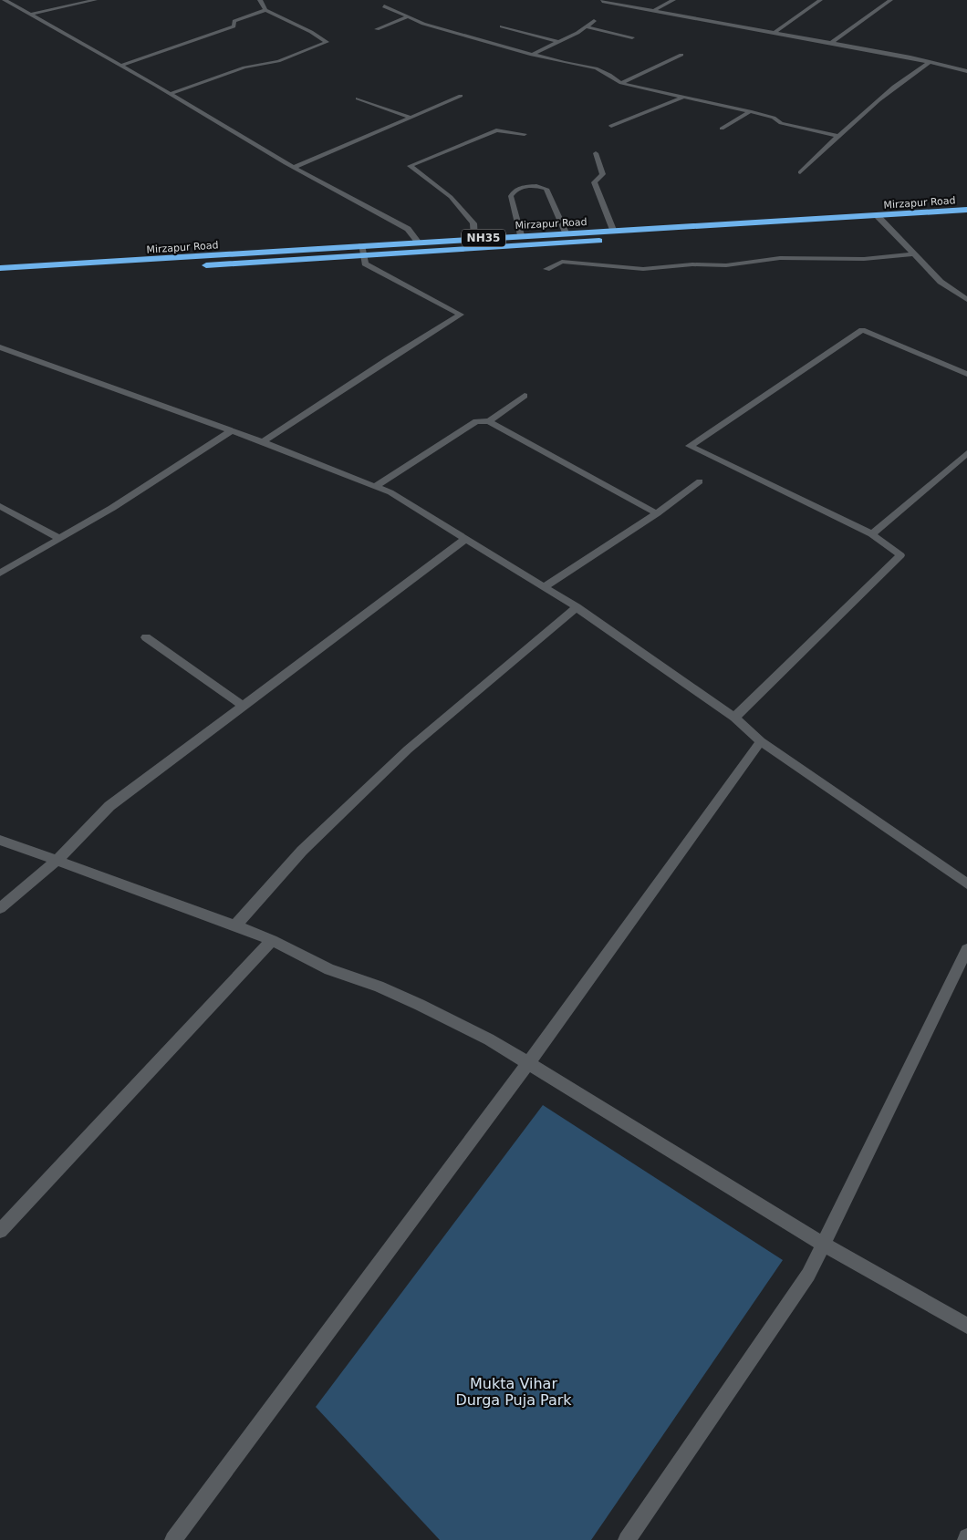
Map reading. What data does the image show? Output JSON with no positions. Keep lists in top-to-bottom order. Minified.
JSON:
{"streets":{"highway":["Mirzapur Road","NH35"]},"parks":["Mukta Vihar Durga Puja Park"]}
